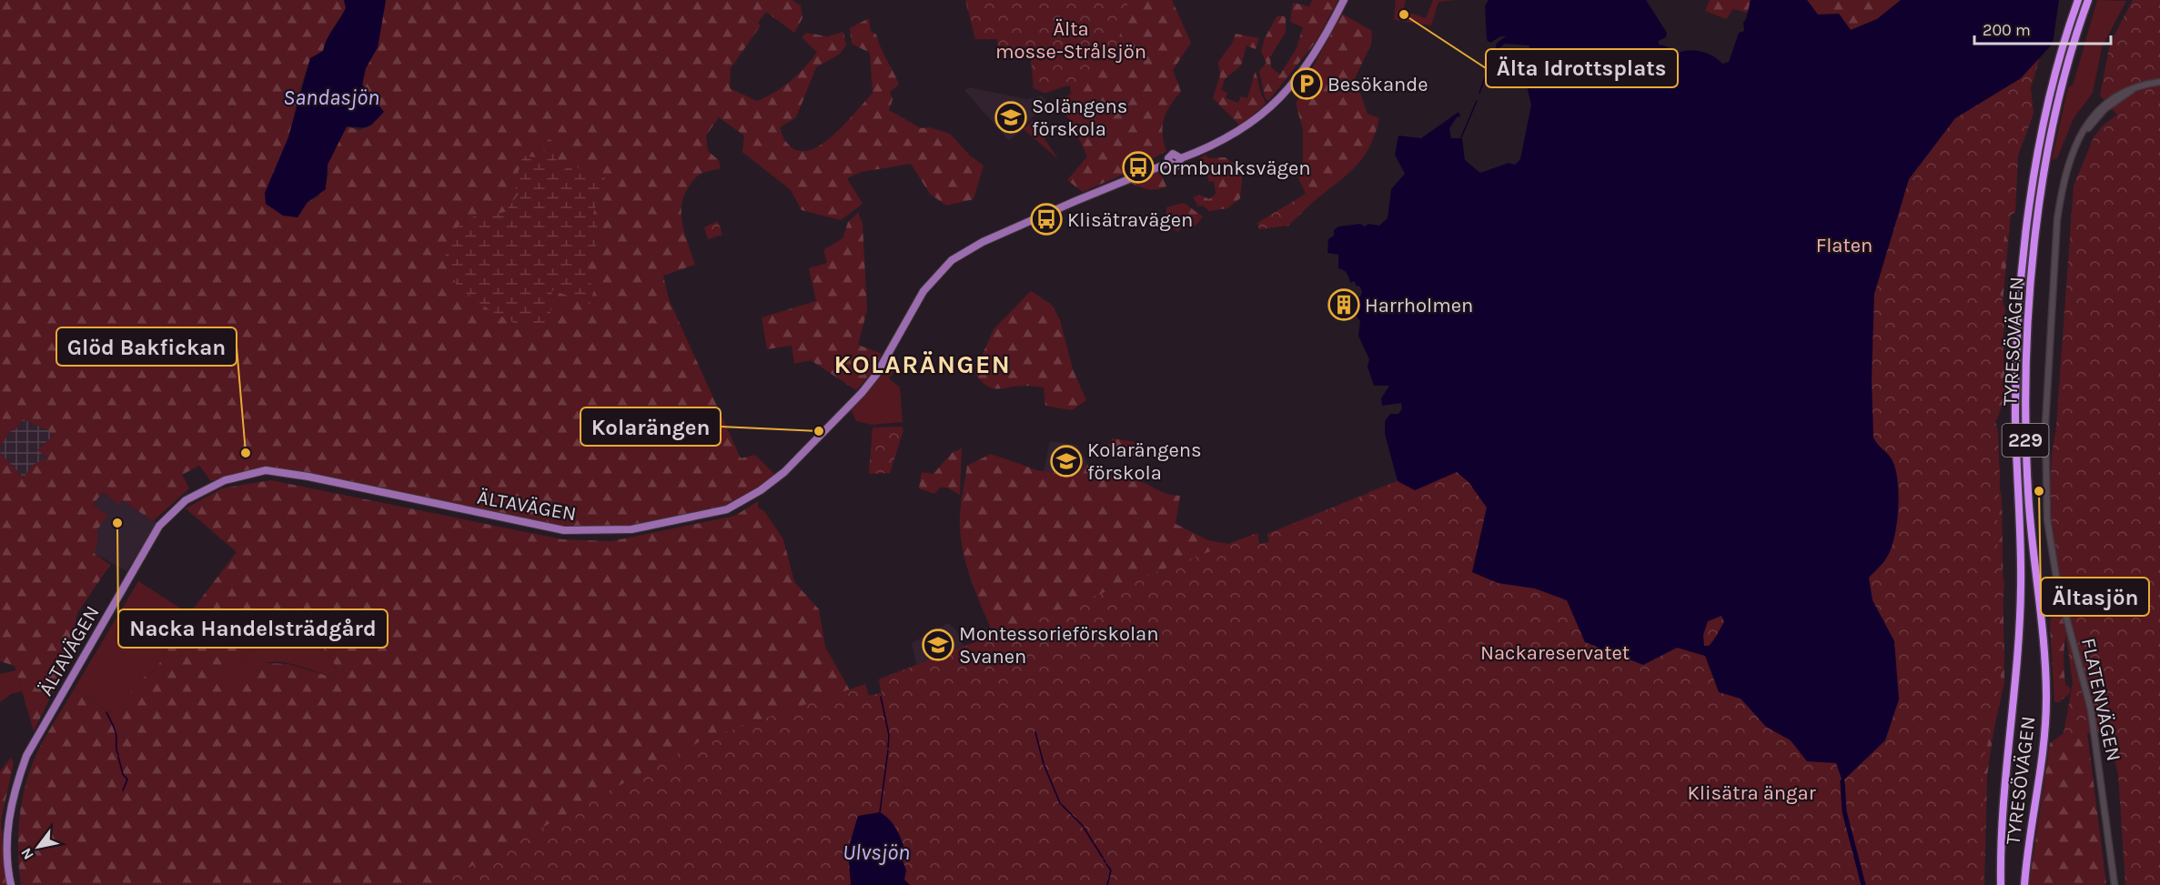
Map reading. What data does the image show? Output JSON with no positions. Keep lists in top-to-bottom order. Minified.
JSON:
{"streets":{"highway":["TYRESÖVÄGEN","229"],"main road":["ÄLTAVÄGEN"],"street":["FLATENVÄGEN"]},"districts":["KOLARÄNGEN"],"water":["Sandasjön","Ulvsjön"],"parks":["Älta mosse-Strålsjön","Flaten","Nackareservatet","Klisätra ängar"],"places":{"other":["Älta Idrottsplats","Kolarängen","Glöd Bakfickan","Ältasjön","Nacka Handelsträdgård"],"parking":["Besökande"],"school or university":["Solängens förskola","Kolarängens förskola","Montessorieförskolan Svanen"],"bus stop":["Ormbunksvägen","Klisätravägen"],"building":["Harrholmen"]},"scale_bar":"200 m","north":"bottom left"}
